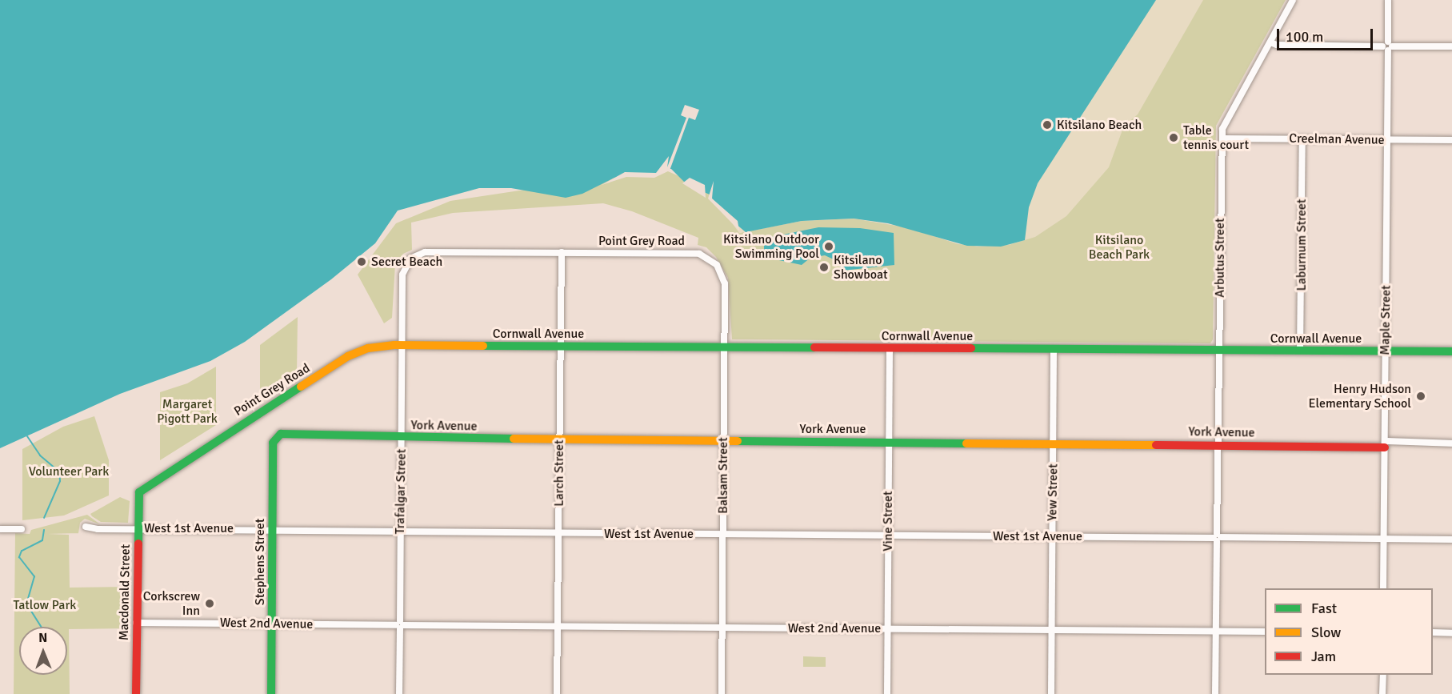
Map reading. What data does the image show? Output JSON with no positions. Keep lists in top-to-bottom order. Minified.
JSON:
{"streets":{"main road":["Point Grey Road","Cornwall Avenue","York Avenue","Stephens Street","Macdonald Street"],"street":["Creelman Avenue","Laburnum Street","Arbutus Street","Maple Street","Larch Street","Balsam Street","Trafalgar Street","Yew Street","Vine Street","West 1st Avenue","West 2nd Avenue"]},"crossings":[["Creelman Avenue","Laburnum Street"],["Creelman Avenue","Arbutus Street"],["Creelman Avenue","Maple Street"],["Point Grey Road","Cornwall Avenue"],["Point Grey Road","Larch Street"],["Point Grey Road","Balsam Street"],["Point Grey Road","Trafalgar Street"],["Point Grey Road","Macdonald Street"],["Laburnum Street","Cornwall Avenue"],["Arbutus Street","Cornwall Avenue"],["Arbutus Street","York Avenue"],["Arbutus Street","West 1st Avenue"],["Arbutus Street","West 2nd Avenue"],["Maple Street","Cornwall Avenue"],["Maple Street","York Avenue"],["Maple Street","West 1st Avenue"],["Cornwall Avenue","Larch Street"],["Cornwall Avenue","Balsam Street"],["Cornwall Avenue","Trafalgar Street"],["Cornwall Avenue","Yew Street"],["Cornwall Avenue","Vine Street"],["York Avenue","Larch Street"],["York Avenue","Balsam Street"],["York Avenue","Trafalgar Street"],["York Avenue","Yew Street"],["York Avenue","Vine Street"],["York Avenue","Stephens Street"],["Larch Street","West 1st Avenue"],["Larch Street","West 2nd Avenue"],["Balsam Street","West 1st Avenue"],["Balsam Street","West 2nd Avenue"],["Trafalgar Street","West 1st Avenue"],["Trafalgar Street","West 2nd Avenue"],["Yew Street","West 1st Avenue"],["Yew Street","West 2nd Avenue"],["Vine Street","West 1st Avenue"],["Vine Street","West 2nd Avenue"],["West 1st Avenue","Stephens Street"],["West 1st Avenue","Macdonald Street"],["Stephens Street","West 2nd Avenue"],["Macdonald Street","West 2nd Avenue"]],"parks":["Kitsilano Beach Park","Margaret Pigott Park","Volunteer Park","Tatlow Park"],"places":["Kitsilano Beach","Table tennis court","Kitsilano Outdoor Swimming Pool","Secret Beach","Kitsilano Showboat","Henry Hudson Elementary School","Corkscrew Inn"],"legend":["Fast","Slow","Jam"],"scale_bar":"100 m","north":"top"}
